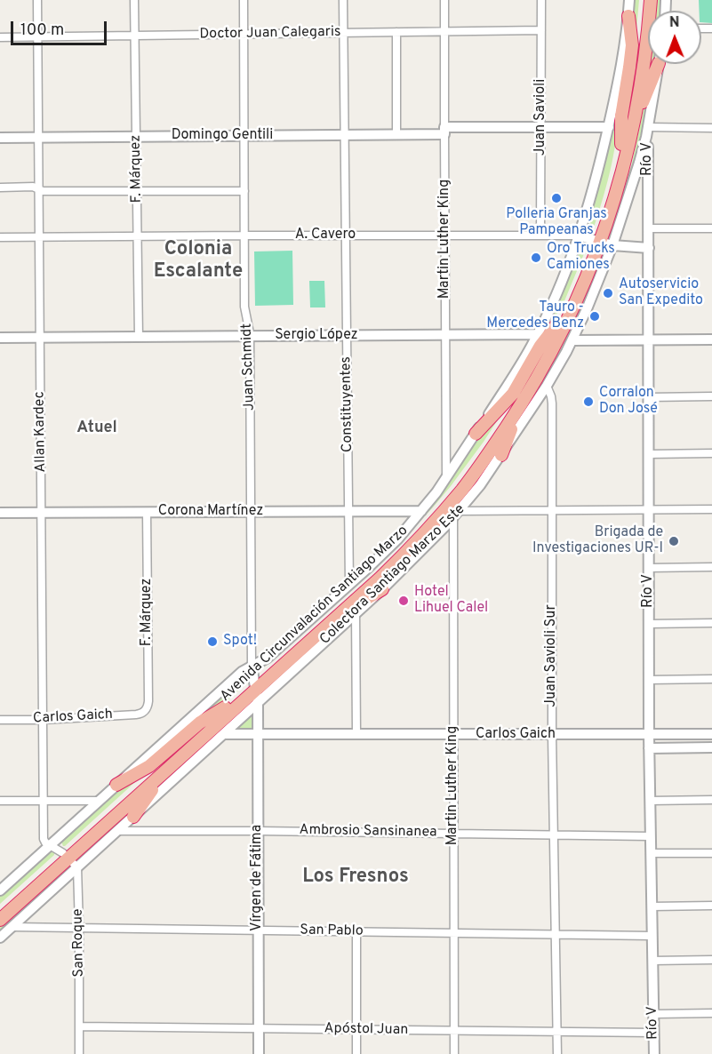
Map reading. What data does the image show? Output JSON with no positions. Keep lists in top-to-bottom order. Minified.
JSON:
{"streets":{"highway":["Avenida Circunvalación Santiago Marzo"],"street":["Doctor Juan Calegaris","Juan Savioli","Domingo Gentili","Río V","F. Márquez","A. Cavero","Martin Luther King","Sergio López","Juan Schmidt","Constituyentes","Allan Kardec","Corona Martínez","Colectora Santiago Marzo Este","Juan Savioli Sur","Carlos Gaich","Ambrosio Sansinanea","Vírgen de Fátima","San Pablo","San Roque","Apóstol Juan"]},"crossings":[["Doctor Juan Calegaris","Juan Savioli"],["Doctor Juan Calegaris","F. Márquez"],["Doctor Juan Calegaris","Martin Luther King"],["Doctor Juan Calegaris","Juan Schmidt"],["Doctor Juan Calegaris","Constituyentes"],["Doctor Juan Calegaris","Allan Kardec"],["Juan Savioli","Domingo Gentili"],["Juan Savioli","A. Cavero"],["Domingo Gentili","F. Márquez"],["Domingo Gentili","Martin Luther King"],["Domingo Gentili","Juan Schmidt"],["Domingo Gentili","Constituyentes"],["Domingo Gentili","Allan Kardec"],["Domingo Gentili","Colectora Santiago Marzo Este"],["Río V","A. Cavero"],["Río V","Colectora Santiago Marzo Este"],["Río V","Carlos Gaich"],["Río V","Ambrosio Sansinanea"],["Río V","San Pablo"],["Río V","Apóstol Juan"],["F. Márquez","A. Cavero"],["F. Márquez","Sergio López"],["F. Márquez","Corona Martínez"],["F. Márquez","Carlos Gaich"],["A. Cavero","Martin Luther King"],["A. Cavero","Juan Schmidt"],["A. Cavero","Constituyentes"],["A. Cavero","Allan Kardec"],["A. Cavero","Colectora Santiago Marzo Este"],["A. Cavero","Avenida Circunvalación Santiago Marzo"],["Martin Luther King","Sergio López"],["Martin Luther King","Colectora Santiago Marzo Este"],["Martin Luther King","Carlos Gaich"],["Martin Luther King","Ambrosio Sansinanea"],["Martin Luther King","San Pablo"],["Martin Luther King","Apóstol Juan"],["Sergio López","Juan Schmidt"],["Sergio López","Constituyentes"],["Sergio López","Allan Kardec"],["Sergio López","Colectora Santiago Marzo Este"],["Juan Schmidt","Corona Martínez"],["Juan Schmidt","Colectora Santiago Marzo Este"],["Juan Schmidt","Avenida Circunvalación Santiago Marzo"],["Juan Schmidt","Vírgen de Fátima"],["Constituyentes","Corona Martínez"],["Constituyentes","Colectora Santiago Marzo Este"],["Allan Kardec","Corona Martínez"],["Allan Kardec","Colectora Santiago Marzo Este"],["Allan Kardec","Carlos Gaich"],["Corona Martínez","Colectora Santiago Marzo Este"],["Colectora Santiago Marzo Este","Avenida Circunvalación Santiago Marzo"],["Colectora Santiago Marzo Este","Juan Savioli Sur"],["Colectora Santiago Marzo Este","Carlos Gaich"],["Colectora Santiago Marzo Este","Vírgen de Fátima"],["Avenida Circunvalación Santiago Marzo","Carlos Gaich"],["Avenida Circunvalación Santiago Marzo","San Roque"],["Juan Savioli Sur","Carlos Gaich"],["Juan Savioli Sur","Ambrosio Sansinanea"],["Juan Savioli Sur","San Pablo"],["Juan Savioli Sur","Apóstol Juan"],["Carlos Gaich","Vírgen de Fátima"],["Ambrosio Sansinanea","Vírgen de Fátima"],["Vírgen de Fátima","San Pablo"],["Vírgen de Fátima","Apóstol Juan"],["San Pablo","San Roque"],["San Roque","Apóstol Juan"]],"districts":["Colonia Escalante","Atuel","Los Fresnos"],"places":["Polleria Granjas Pampeanas","Oro Trucks Camiones","Autoservicio San Expedito","Tauro - Mercedes Benz","Corralon Don José","Brigada de Investigaciones UR-I","Hotel Lihuel Calel","Spot!"],"scale_bar":"100 m","north":"top"}
